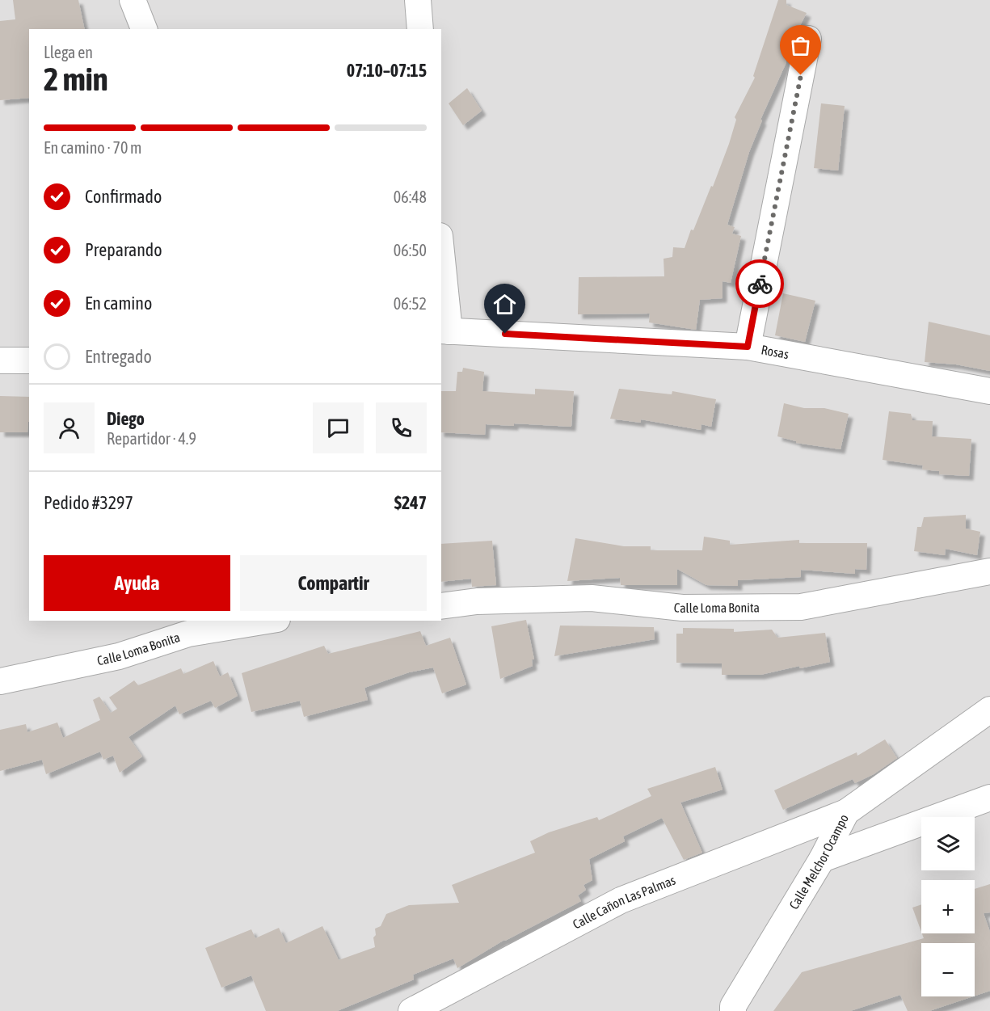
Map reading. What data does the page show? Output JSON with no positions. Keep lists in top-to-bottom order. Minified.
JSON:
{"streets":{"street":["Rosas","Calle Loma Bonita","Calle Melchor Ocampo","Calle Cañon Las Palmas"]},"crossings":[["Calle Melchor Ocampo","Calle Cañon Las Palmas"]],"page":{"heading":["2 min","Llega en","07:10–07:15"],"panel":["Diego","Repartidor · 4.9","Pedido #3297","$247"],"bar":"En camino · 70 m","list":[["Confirmado","06:48"],["Preparando","06:50"],["En camino","06:52"],"Entregado"],"buttons":["Ayuda","Compartir"],"map_buttons":["+","−"]}}
